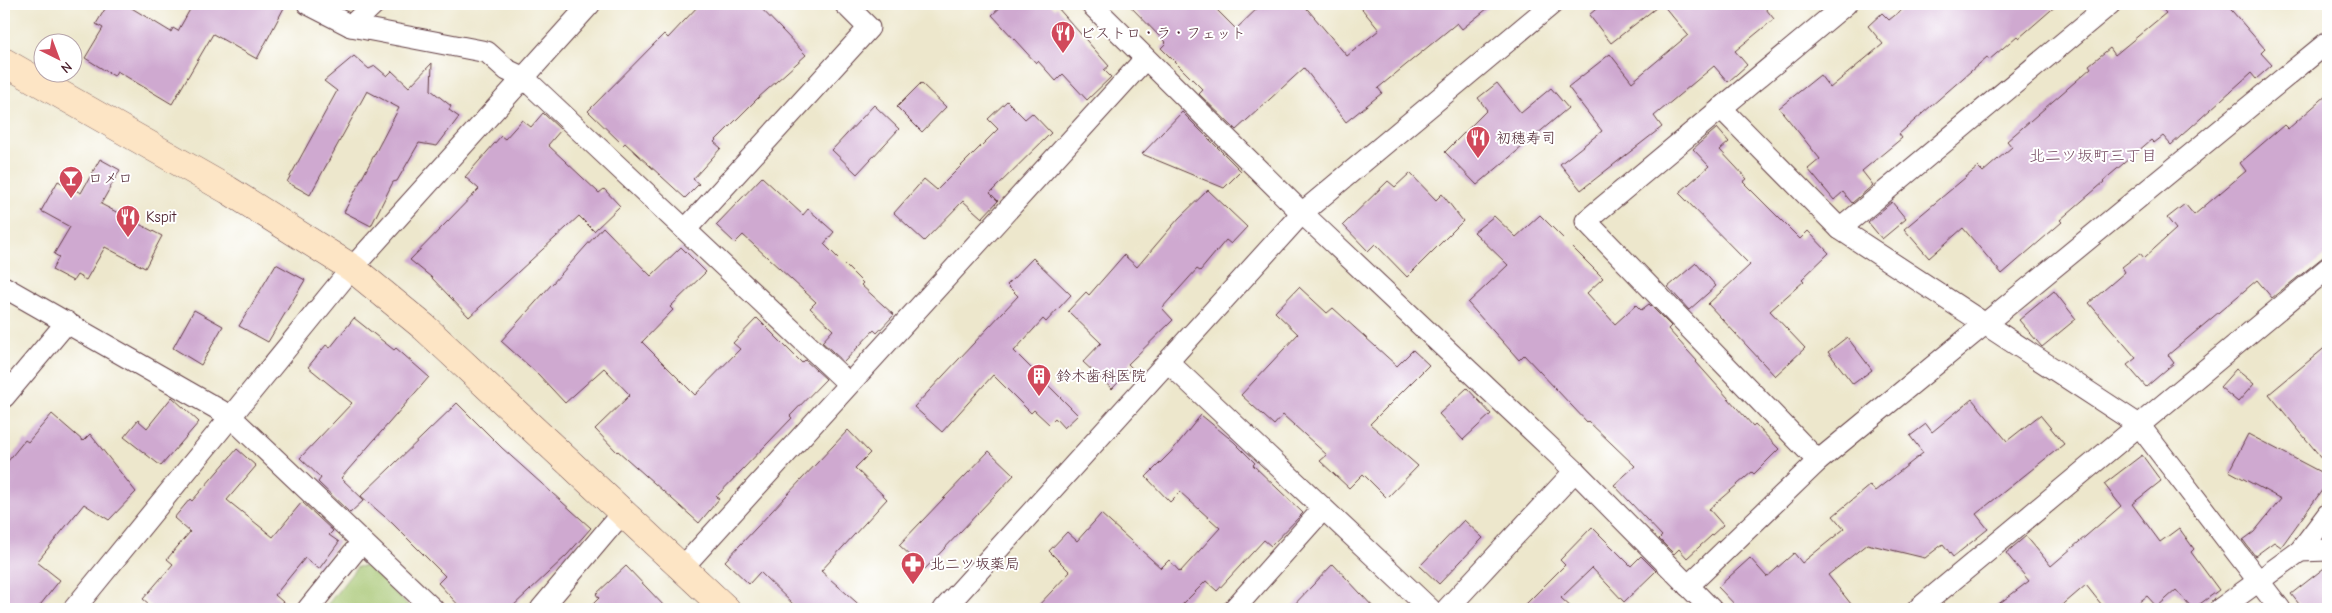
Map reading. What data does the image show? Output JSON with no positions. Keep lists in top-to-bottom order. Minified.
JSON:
{"districts":["北二ツ坂町三丁目"],"places":{"restaurant":["ビストロ・ラ・フェット","初穂寿司","Kspit"],"bar":["ロメロ"],"building":["鈴木歯科医院"],"pharmacy":["北二ツ坂薬局"]},"north":"bottom right"}
